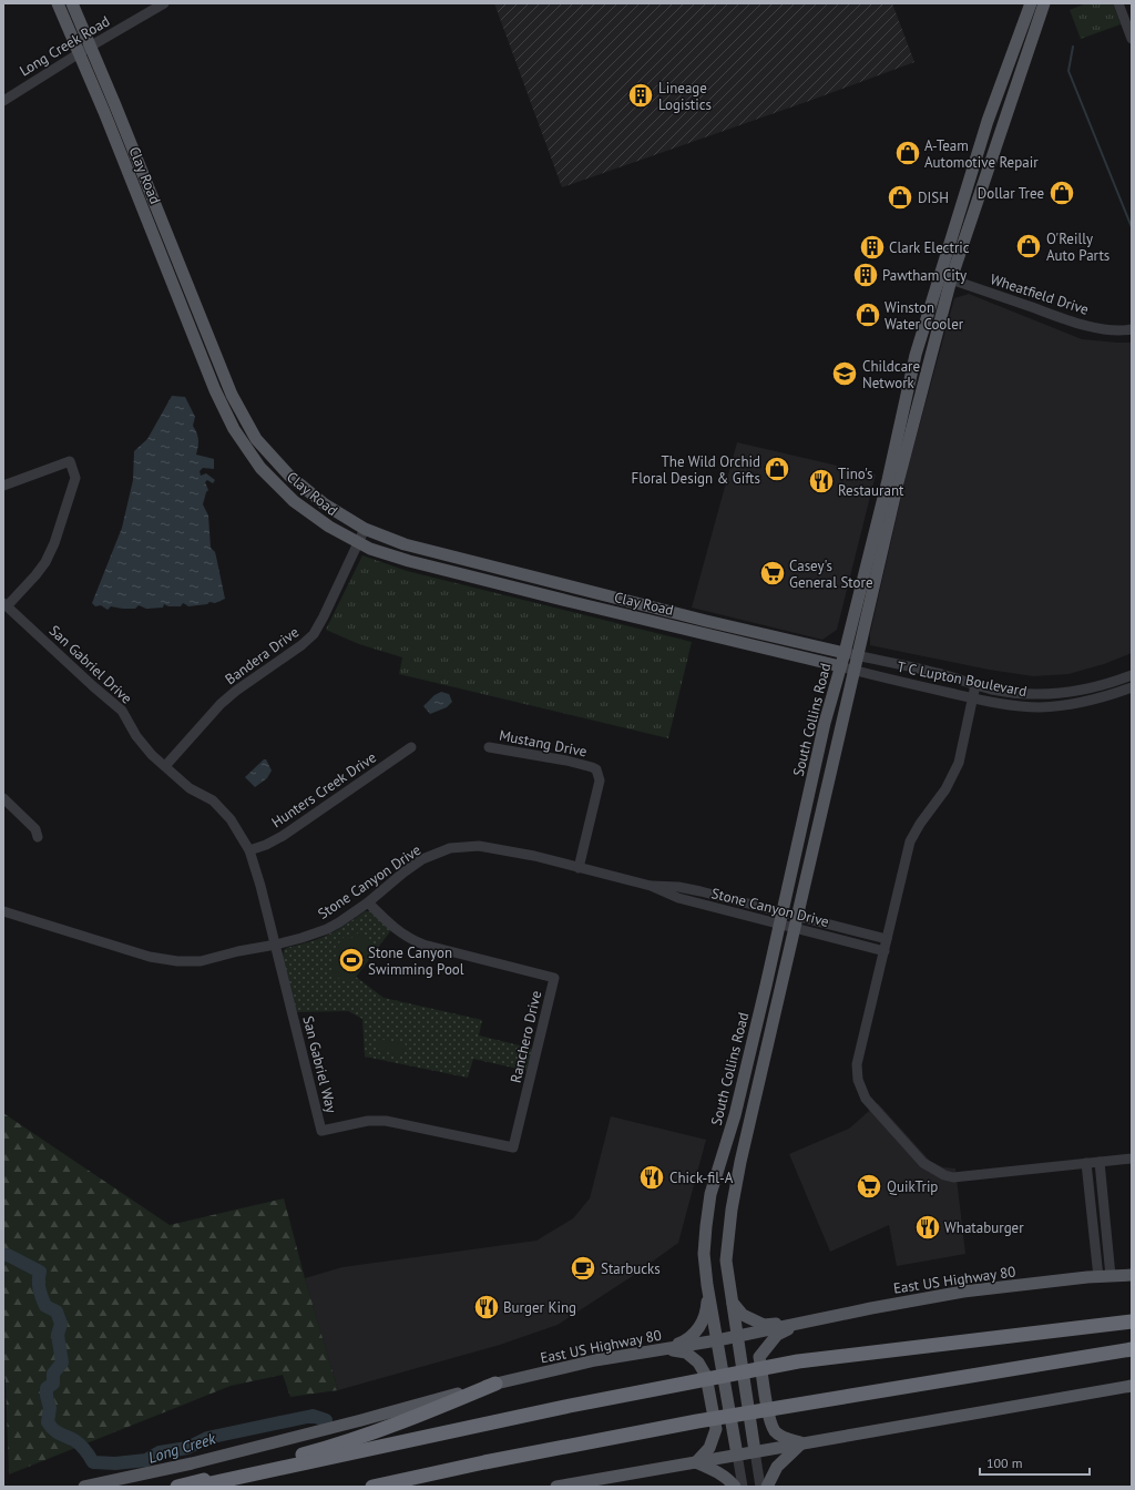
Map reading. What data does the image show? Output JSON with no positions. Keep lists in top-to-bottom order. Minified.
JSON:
{"streets":{"main road":["Clay Road","South Collins Road","East US Highway 80"],"street":["Long Creek Road","Wheatfield Drive","Bandera Drive","San Gabriel Drive","T C Lupton Boulevard","Mustang Drive","Hunters Creek Drive","Stone Canyon Drive","Ranchero Drive","San Gabriel Way"]},"crossings":[["Long Creek Road","Clay Road"],["Clay Road","Bandera Drive"],["Clay Road","T C Lupton Boulevard"],["Clay Road","South Collins Road"],["Wheatfield Drive","South Collins Road"],["Bandera Drive","San Gabriel Drive"],["San Gabriel Drive","Hunters Creek Drive"],["San Gabriel Drive","Stone Canyon Drive"],["San Gabriel Drive","San Gabriel Way"],["T C Lupton Boulevard","South Collins Road"],["South Collins Road","Stone Canyon Drive"],["South Collins Road","East US Highway 80"],["Mustang Drive","Stone Canyon Drive"],["Stone Canyon Drive","Ranchero Drive"],["Stone Canyon Drive","San Gabriel Way"],["Ranchero Drive","San Gabriel Way"]],"water":["Long Creek"],"places":{"building":["Lineage Logistics","Clark Electric","Pawtham City"],"shop":["A-Team Automotive Repair","Dollar Tree","DISH","O'Reilly Auto Parts","Winston Water Cooler","The Wild Orchid Floral Design & Gifts"],"school or university":["Childcare Network"],"restaurant":["Tino's Restaurant","Chick-fil-A","Whataburger","Burger King"],"supermarket":["Casey's General Store","QuikTrip"],"sports":["Stone Canyon Swimming Pool"],"cafe":["Starbucks"]},"scale_bar":"100 m"}
